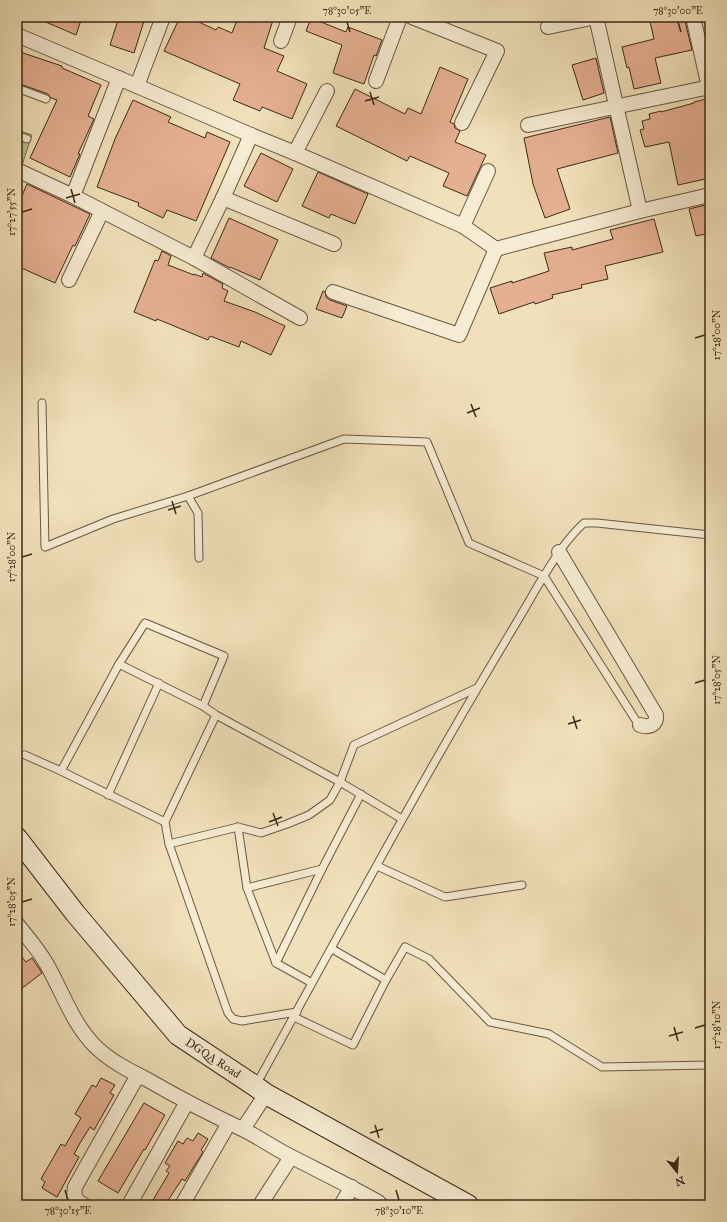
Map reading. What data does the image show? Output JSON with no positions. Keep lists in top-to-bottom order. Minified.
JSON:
{"streets":{"main road":["DGQA Road"]},"north":"bottom","coordinates":["78°30'05\"E","78°30'00\"E","17°27'55\"N","17°28'00\"N","17°28'05\"N","17°28'10\"N","78°30'15\"E","78°30'10\"E"]}
